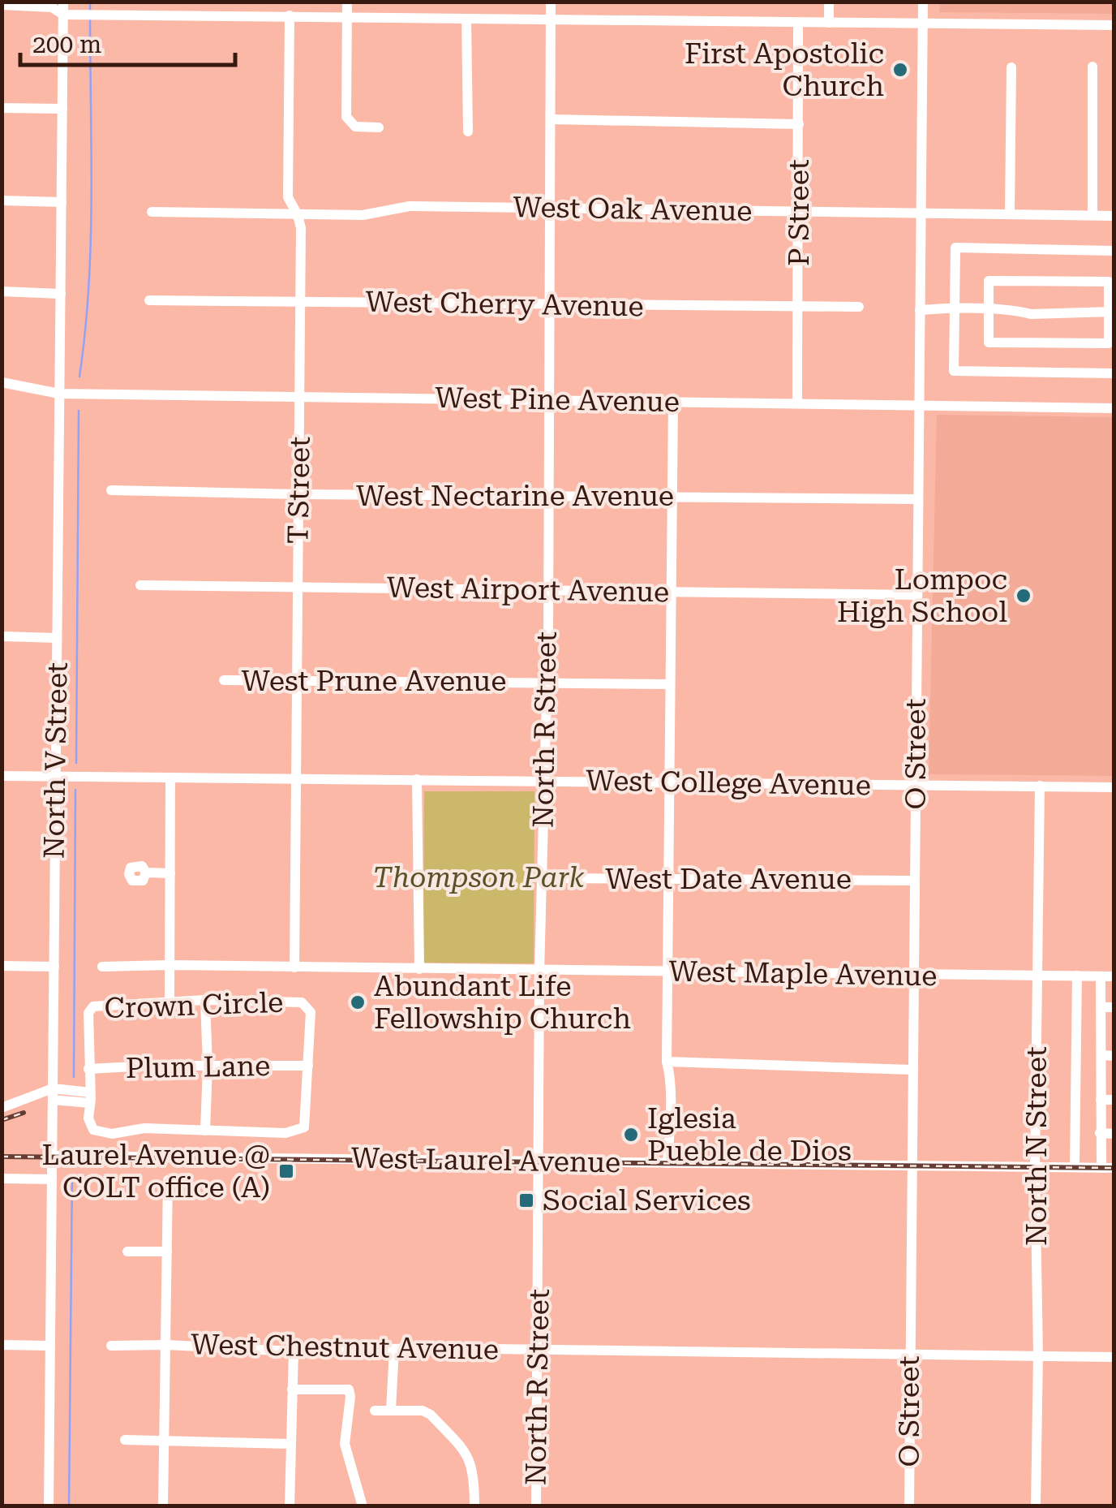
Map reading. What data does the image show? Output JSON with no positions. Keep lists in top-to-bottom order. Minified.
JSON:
{"streets":{"street":["West Oak Avenue","P Street","West Cherry Avenue","West Pine Avenue","T Street","West Nectarine Avenue","West Airport Avenue","West Prune Avenue","North R Street","O Street","North V Street","West College Avenue","West Date Avenue","West Maple Avenue","Crown Circle","Plum Lane","North N Street","West Laurel Avenue","West Chestnut Avenue"]},"crossings":[["West Oak Avenue","P Street"],["West Oak Avenue","T Street"],["West Oak Avenue","North R Street"],["West Oak Avenue","O Street"],["P Street","West Cherry Avenue"],["P Street","West Pine Avenue"],["West Cherry Avenue","T Street"],["West Cherry Avenue","North R Street"],["West Pine Avenue","T Street"],["West Pine Avenue","North R Street"],["West Pine Avenue","O Street"],["West Pine Avenue","North V Street"],["T Street","West Nectarine Avenue"],["T Street","West Airport Avenue"],["T Street","West Prune Avenue"],["T Street","West College Avenue"],["T Street","West Maple Avenue"],["West Nectarine Avenue","North R Street"],["West Nectarine Avenue","O Street"],["West Airport Avenue","North R Street"],["West Airport Avenue","O Street"],["West Prune Avenue","North R Street"],["North R Street","West College Avenue"],["North R Street","West Date Avenue"],["North R Street","West Maple Avenue"],["North R Street","West Laurel Avenue"],["North R Street","West Chestnut Avenue"],["O Street","West College Avenue"],["O Street","West Date Avenue"],["O Street","West Maple Avenue"],["O Street","West Laurel Avenue"],["O Street","West Chestnut Avenue"],["North V Street","West College Avenue"],["North V Street","West Laurel Avenue"],["West College Avenue","North N Street"],["West Maple Avenue","North N Street"],["Crown Circle","Plum Lane"],["North N Street","West Laurel Avenue"],["North N Street","West Chestnut Avenue"]],"parks":["Thompson Park"],"places":{"other":["First Apostolic Church","Lompoc High School","Abundant Life Fellowship Church","Iglesia Pueble de Dios"],"transit":["Laurel Avenue @ COLT office (A)","Social Services"]},"scale_bar":"200 m"}
